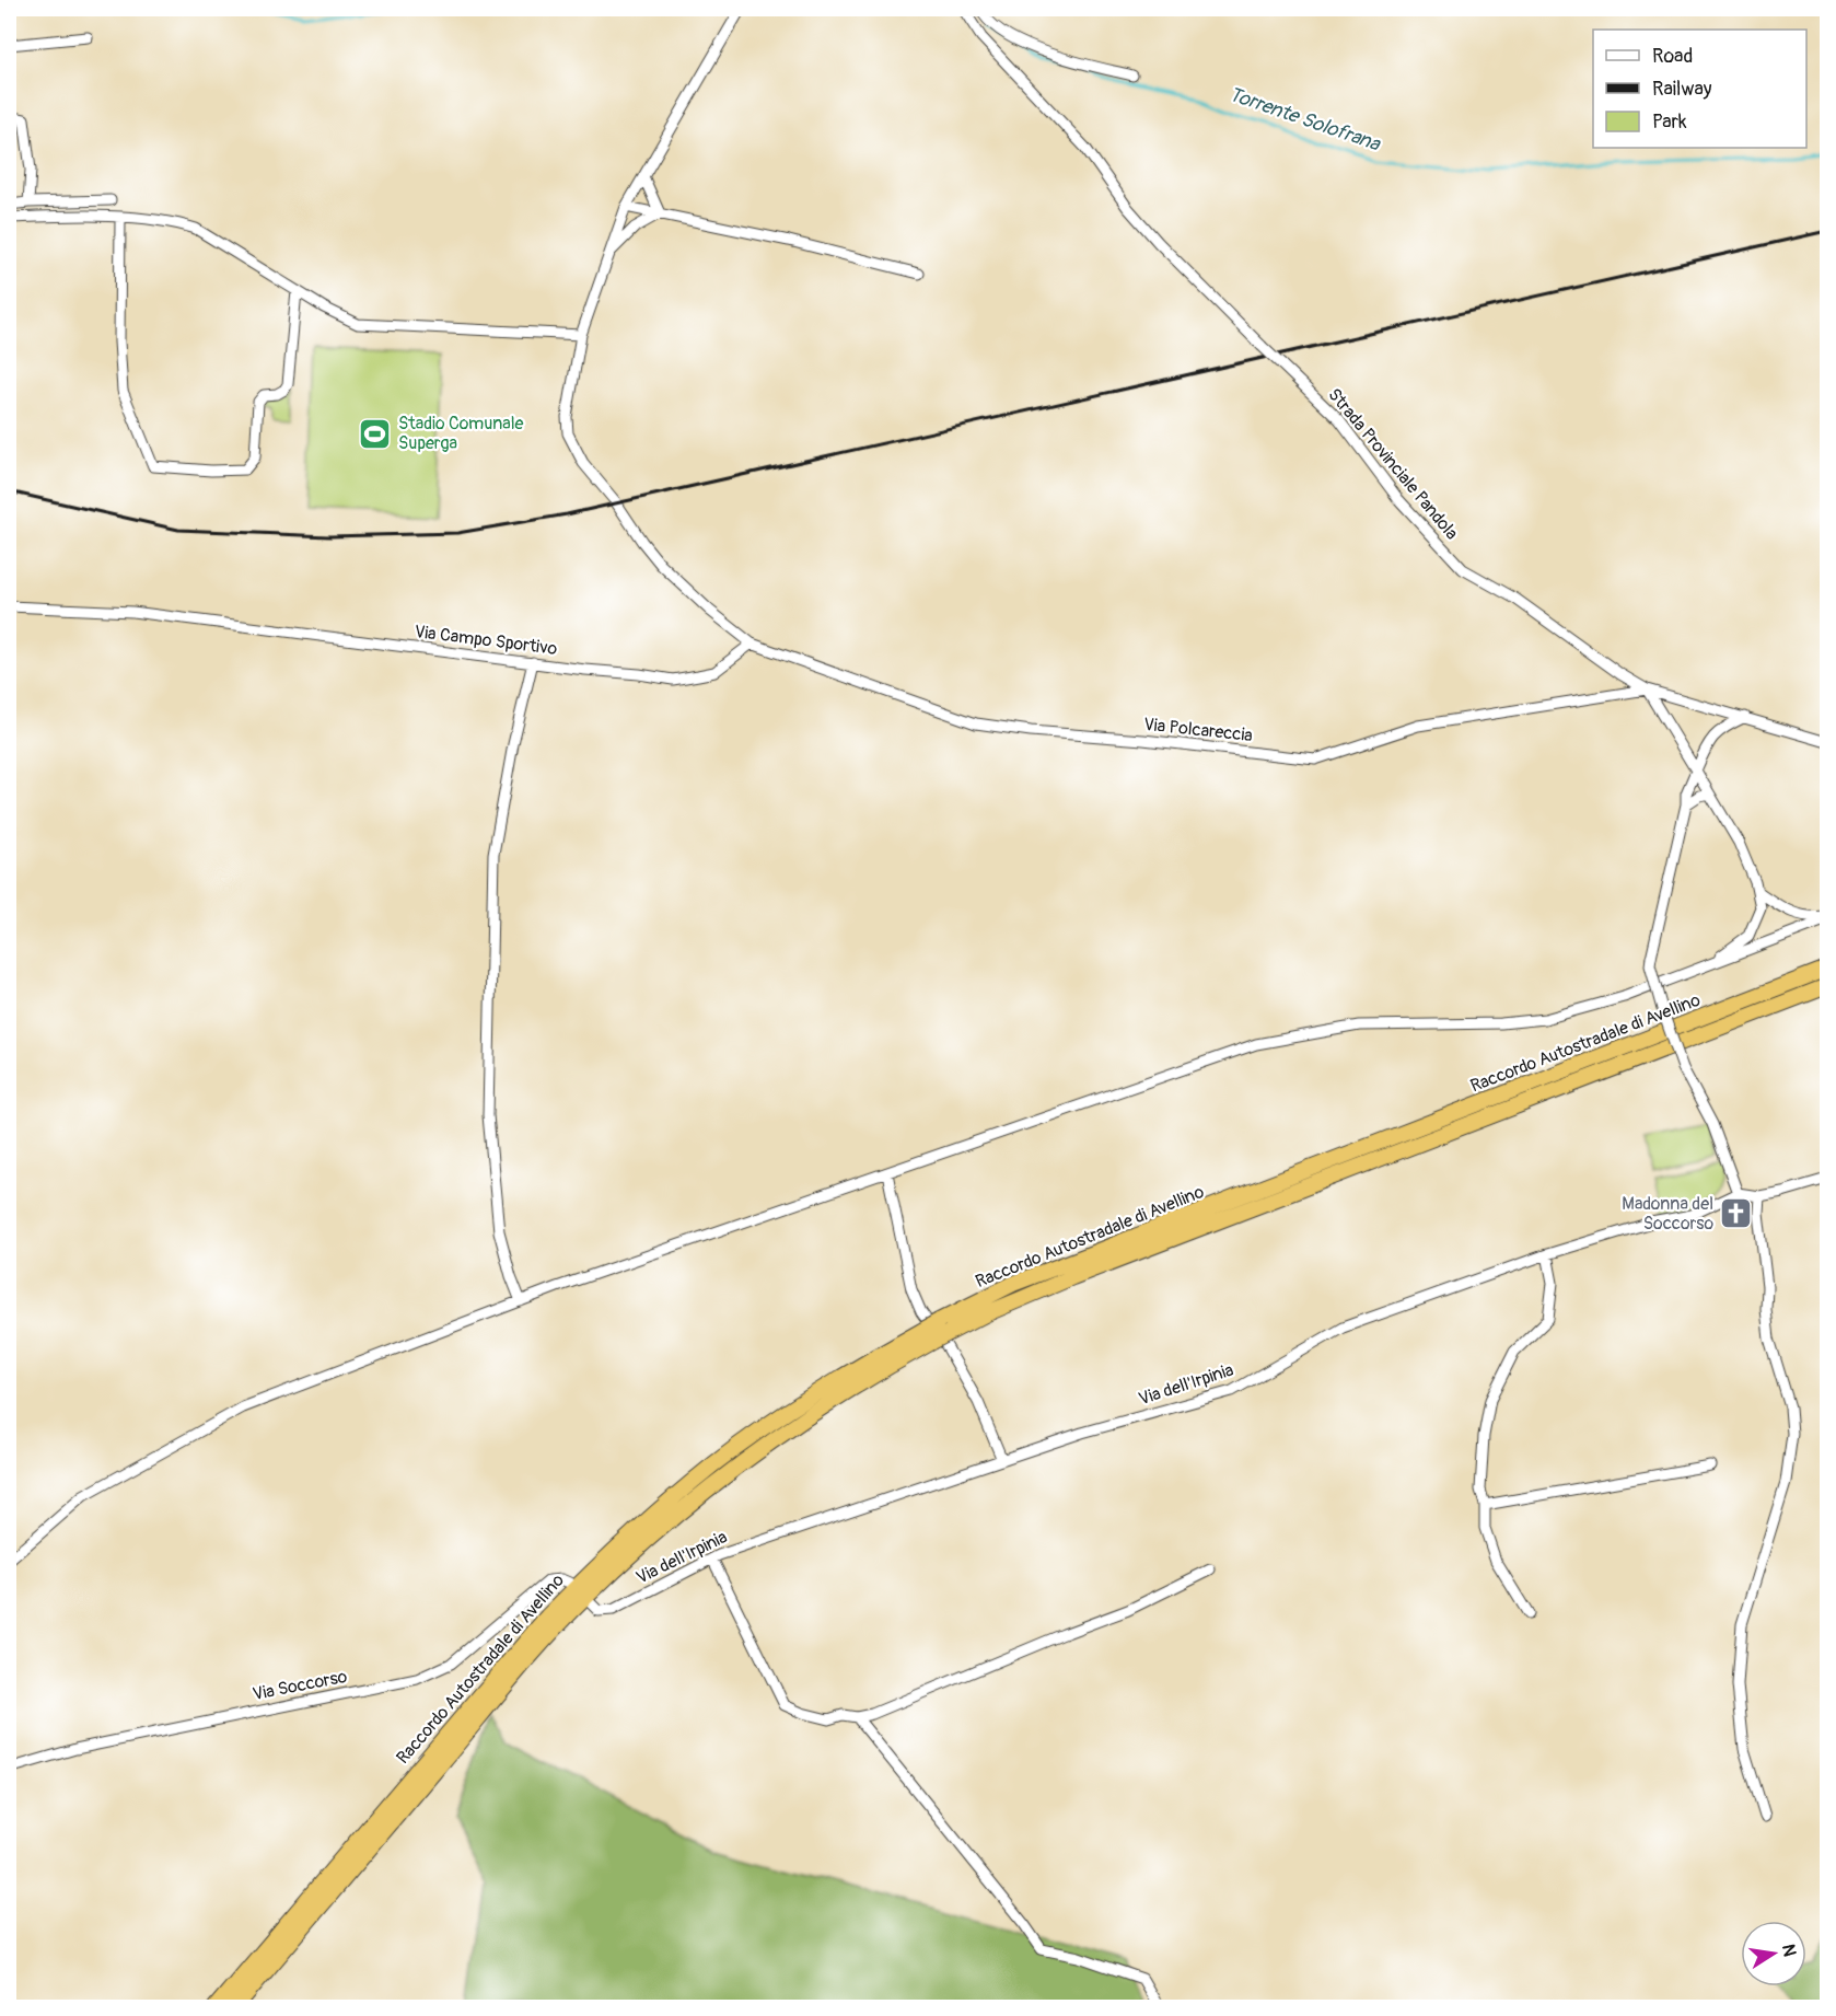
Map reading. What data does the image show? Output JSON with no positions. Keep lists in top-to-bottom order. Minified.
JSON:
{"streets":{"highway":["Raccordo Autostradale di Avellino"],"street":["Strada Provinciale Pandola","Via Campo Sportivo","Via Polcareccia","Via dell'Irpinia","Via Soccorso"]},"crossings":[["Strada Provinciale Pandola","Via Polcareccia"],["Via Campo Sportivo","Via Polcareccia"]],"water":["Torrente Solofrana"],"places":{"sports":["Stadio Comunale Superga"],"church":["Madonna del Soccorso"]},"legend":["Road","Railway","Park"],"north":"right"}
